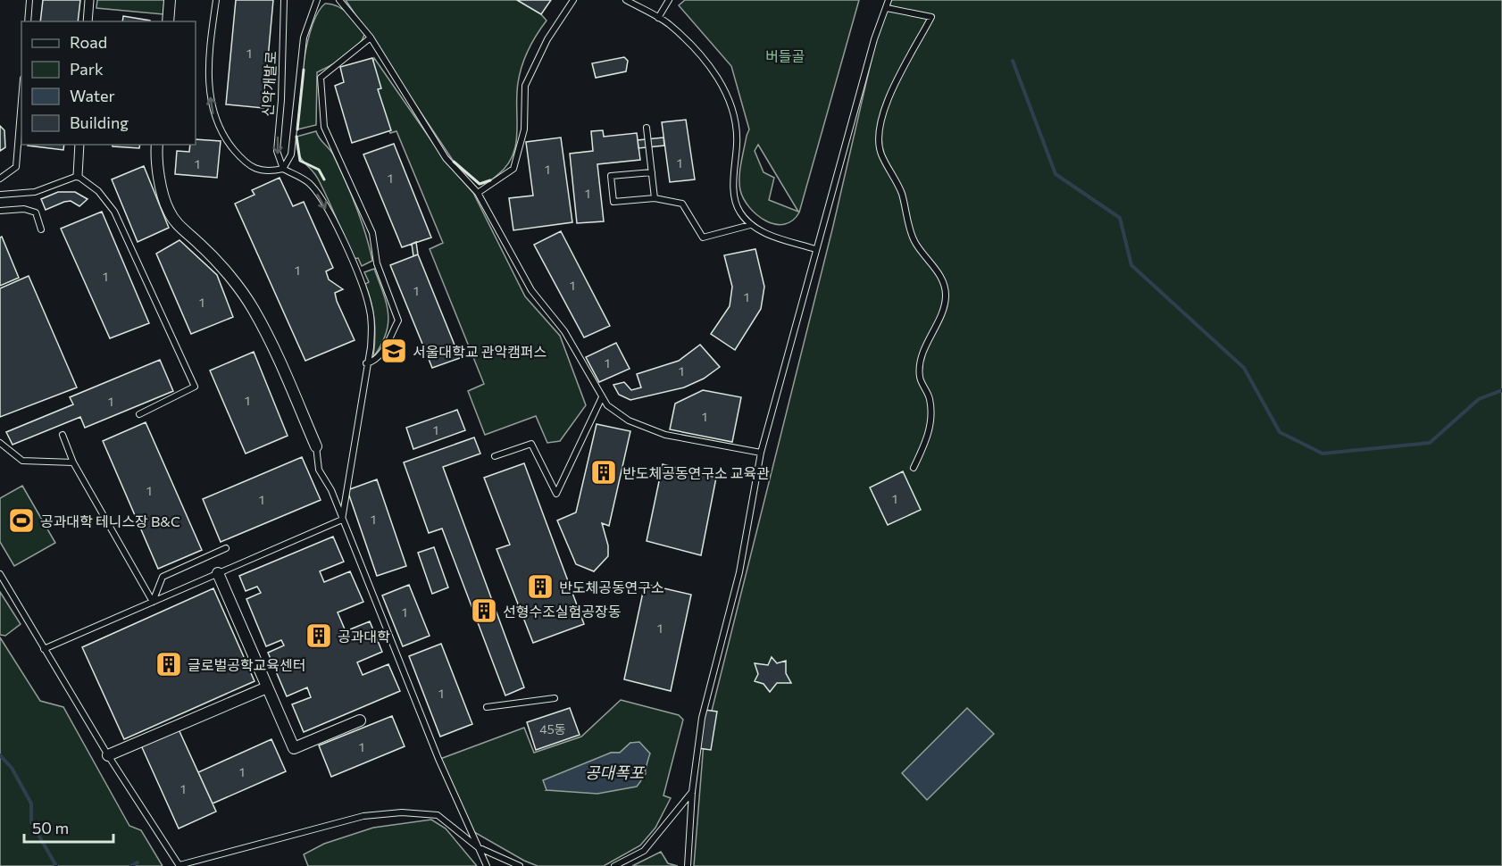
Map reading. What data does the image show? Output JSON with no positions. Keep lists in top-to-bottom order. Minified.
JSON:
{"streets":{"lane":["신약개발로"]},"water":["공대폭포"],"parks":["버들골"],"places":{"school or university":["서울대학교 관악캠퍼스"],"building":["반도체공동연구소 교육관","반도체공동연구소","선형수조실험공장동","공과대학","글로벌공학교육센터"],"sports":["공과대학 테니스장 B&C"]},"house_numbers":["1","1","1","1","1","1","1","1","1","1","1","1","1","1","1","1","1","1","1","1","1","1","1","1","1","45동","1","1","1"],"legend":["Road","Park","Water","Building"],"scale_bar":"50 m"}
